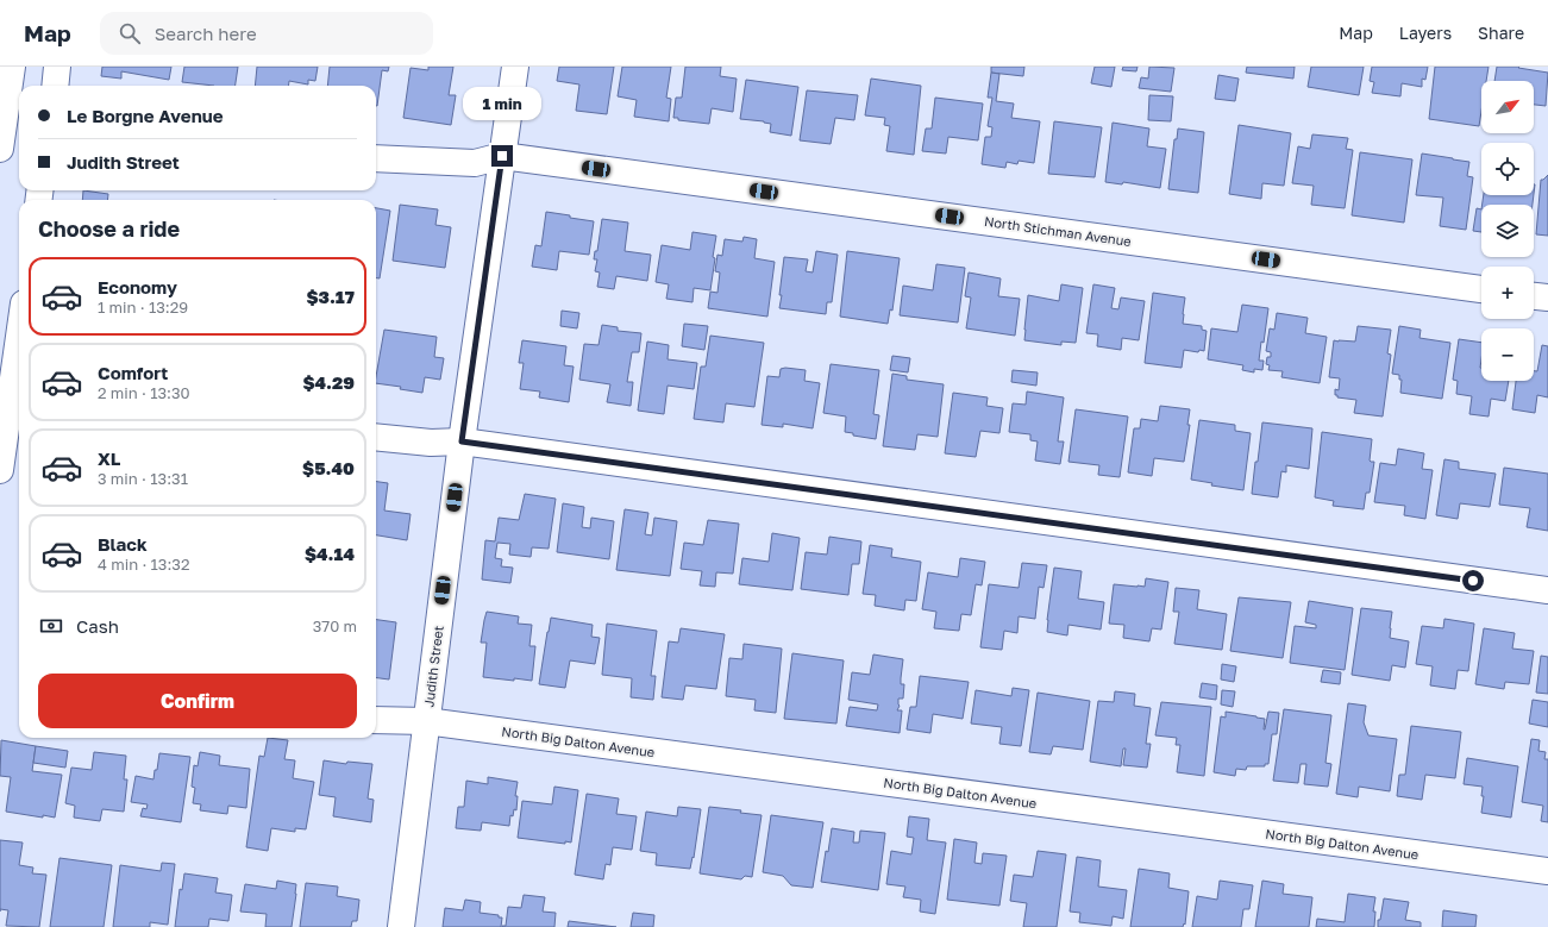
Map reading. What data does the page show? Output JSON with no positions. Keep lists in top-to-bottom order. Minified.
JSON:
{"streets":{"street":["North Stichman Avenue","Judith Street","North Big Dalton Avenue"]},"crossings":[["North Stichman Avenue","Judith Street"],["Judith Street","North Big Dalton Avenue"]],"north":"top right","page":{"header":"Map","search":"Search here","nav":["Map","Layers","Share"],"map_buttons":["+","−"],"banner":["Le Borgne Avenue","Judith Street"],"bubble":"1 min","heading":"Choose a ride","list":[{"name":"Economy","note":"1 min · 13:29","value":"$3.17"},{"name":"Comfort","note":"2 min · 13:30","value":"$4.29"},{"name":"XL","note":"3 min · 13:31","value":"$5.40"},{"name":"Black","note":"4 min · 13:32","value":"$4.14"}],"pay":["Cash","370 m"],"buttons":"Confirm"}}
